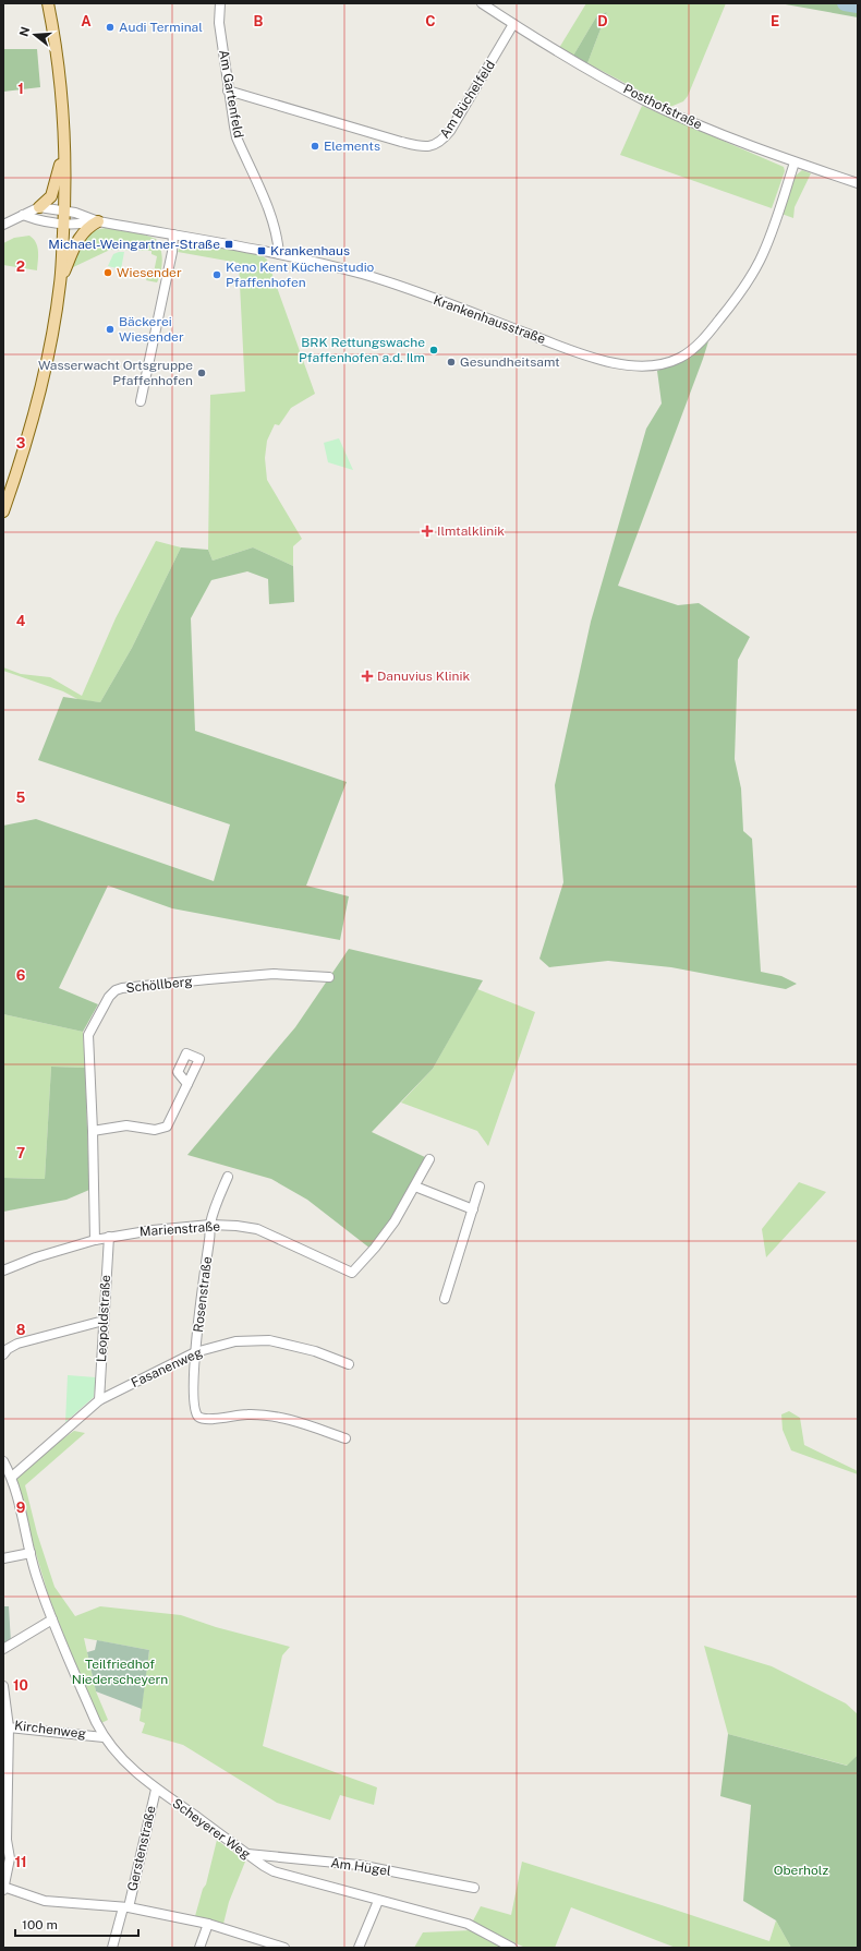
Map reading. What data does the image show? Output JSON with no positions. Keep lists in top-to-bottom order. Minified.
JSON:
{"streets":{"street":["Am Gartenfeld","Am Büchelfeld","Posthofstraße","Krankenhausstraße","Schöllberg","Marienstraße","Rosenstraße","Leopoldstraße","Fasanenweg","Kirchenweg","Scheyerer Weg","Gerstenstraße","Am Hügel"]},"crossings":[["Am Gartenfeld","Am Büchelfeld"],["Am Gartenfeld","Krankenhausstraße"],["Am Büchelfeld","Posthofstraße"],["Posthofstraße","Krankenhausstraße"],["Schöllberg","Marienstraße"],["Marienstraße","Rosenstraße"],["Marienstraße","Leopoldstraße"],["Rosenstraße","Fasanenweg"],["Leopoldstraße","Fasanenweg"],["Fasanenweg","Scheyerer Weg"],["Kirchenweg","Scheyerer Weg"],["Scheyerer Weg","Gerstenstraße"],["Scheyerer Weg","Am Hügel"]],"parks":["Teilfriedhof Niederscheyern","Oberholz"],"places":{"other":["Audi Terminal","Elements","Wiesender","Keno Kent Küchenstudio Pfaffenhofen","Bäckerei Wiesender","BRK Rettungswache Pfaffenhofen a.d. Ilm","Gesundheitsamt","Wasserwacht Ortsgruppe Pfaffenhofen"],"transit":["Michael-Weingartner-Straße","Krankenhaus"],"health":["Ilmtalklinik","Danuvius Klinik"]},"scale_bar":"100 m","north":"left","grid":{"columns":["A","B","C","D","E"],"rows":["1","2","3","4","5","6","7","8","9","10","11"]}}
